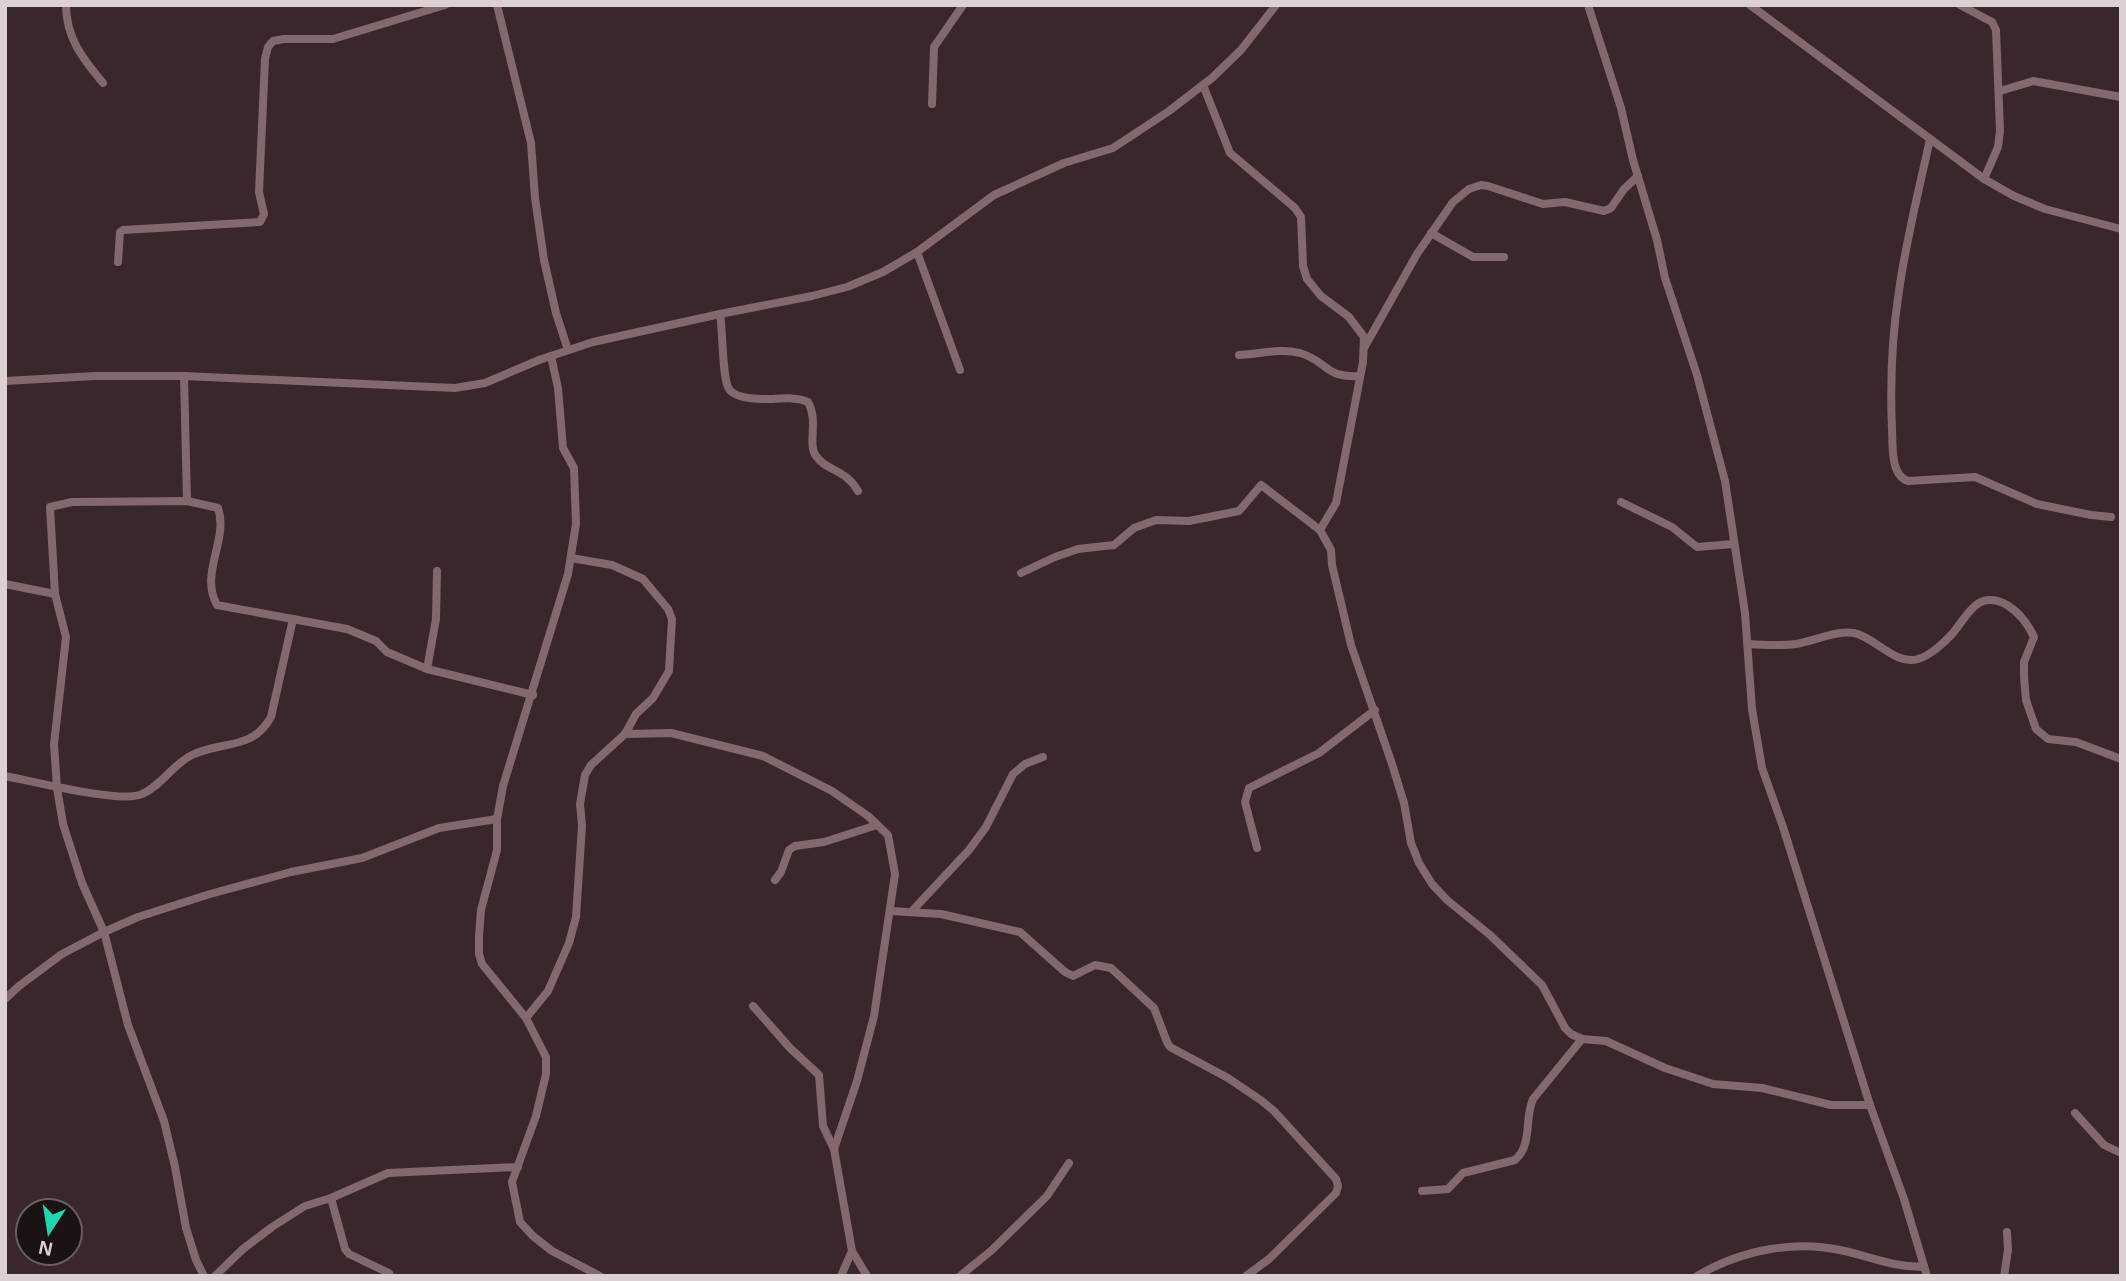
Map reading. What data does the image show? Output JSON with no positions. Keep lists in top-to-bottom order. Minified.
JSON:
{"north":"bottom"}
